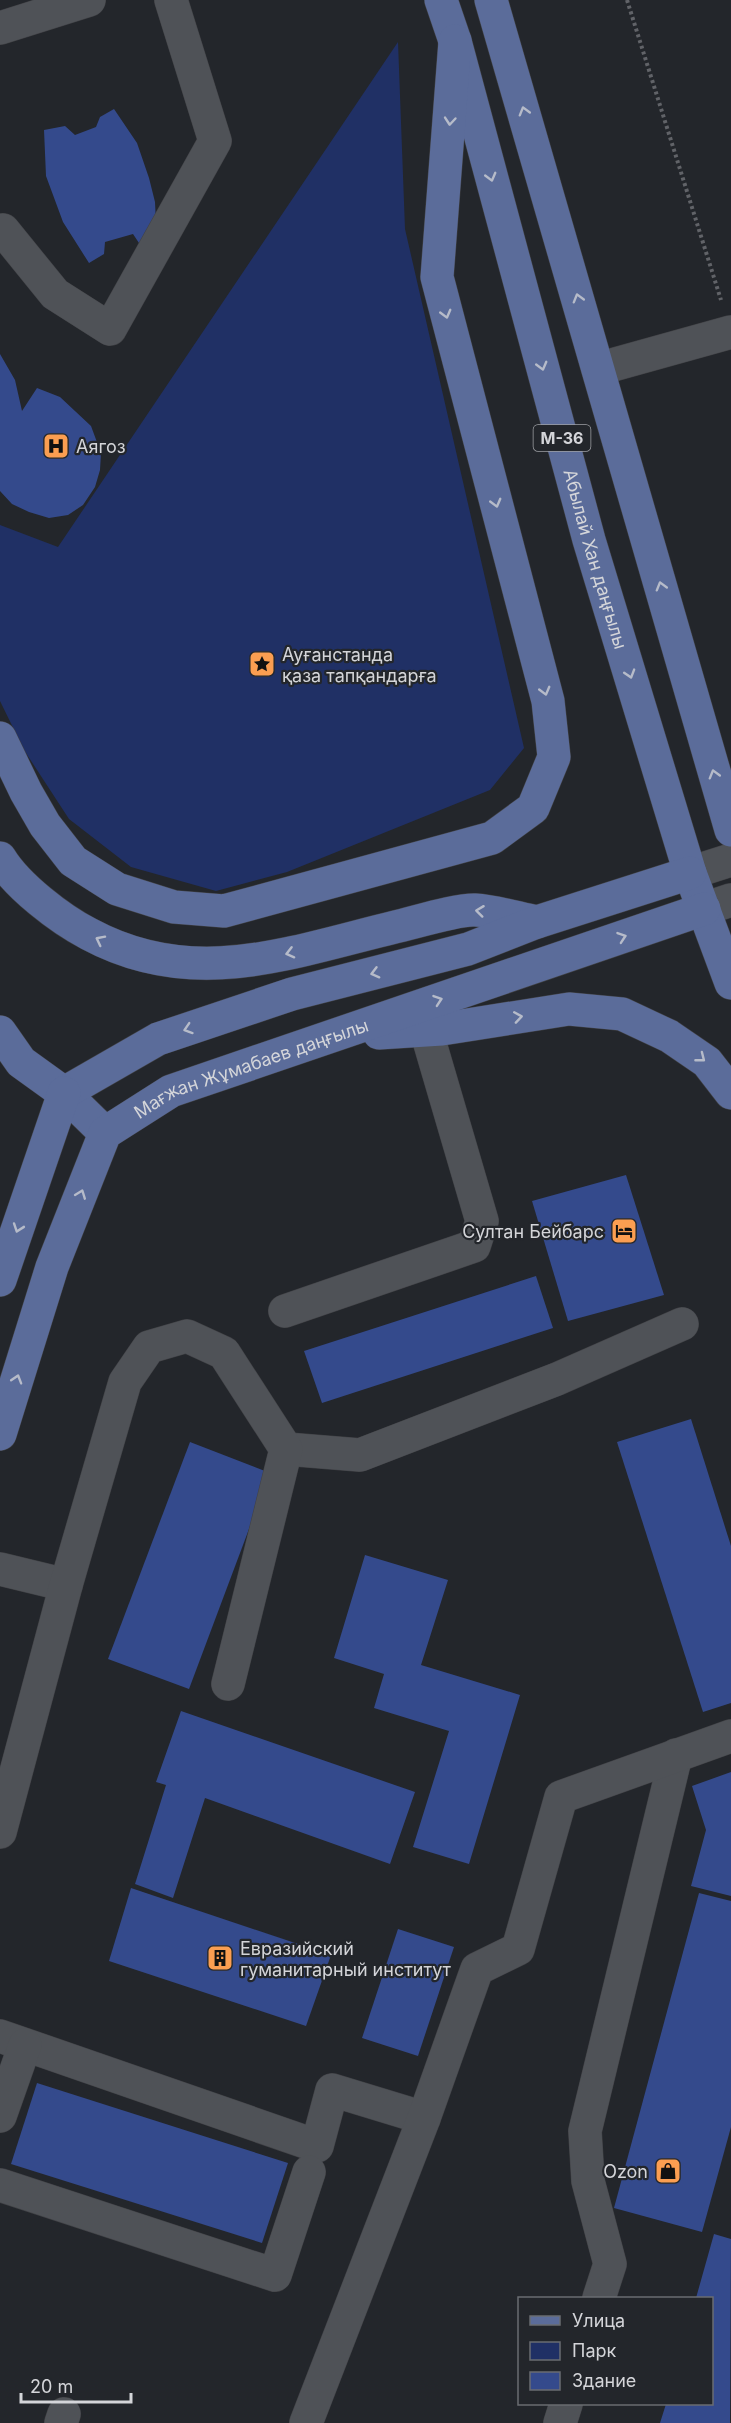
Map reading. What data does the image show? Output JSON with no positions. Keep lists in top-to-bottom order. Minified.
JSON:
{"streets":{"main road":["M-36","Абылай Хан даңғылы","Мағжан Жұмабаев даңғылы"]},"crossings":[["M-36","Абылай Хан даңғылы"],["M-36","Мағжан Жұмабаев даңғылы"]],"places":{"hospital":["Аягоз"],"place":["Ауғанстанда қаза тапқандарға"],"hotel":["Султан Бейбарс"],"building":["Евразийский гуманитарный институт"],"shop":["Ozon"]},"legend":["Улица","Парк","Здание"],"scale_bar":"20 m"}
